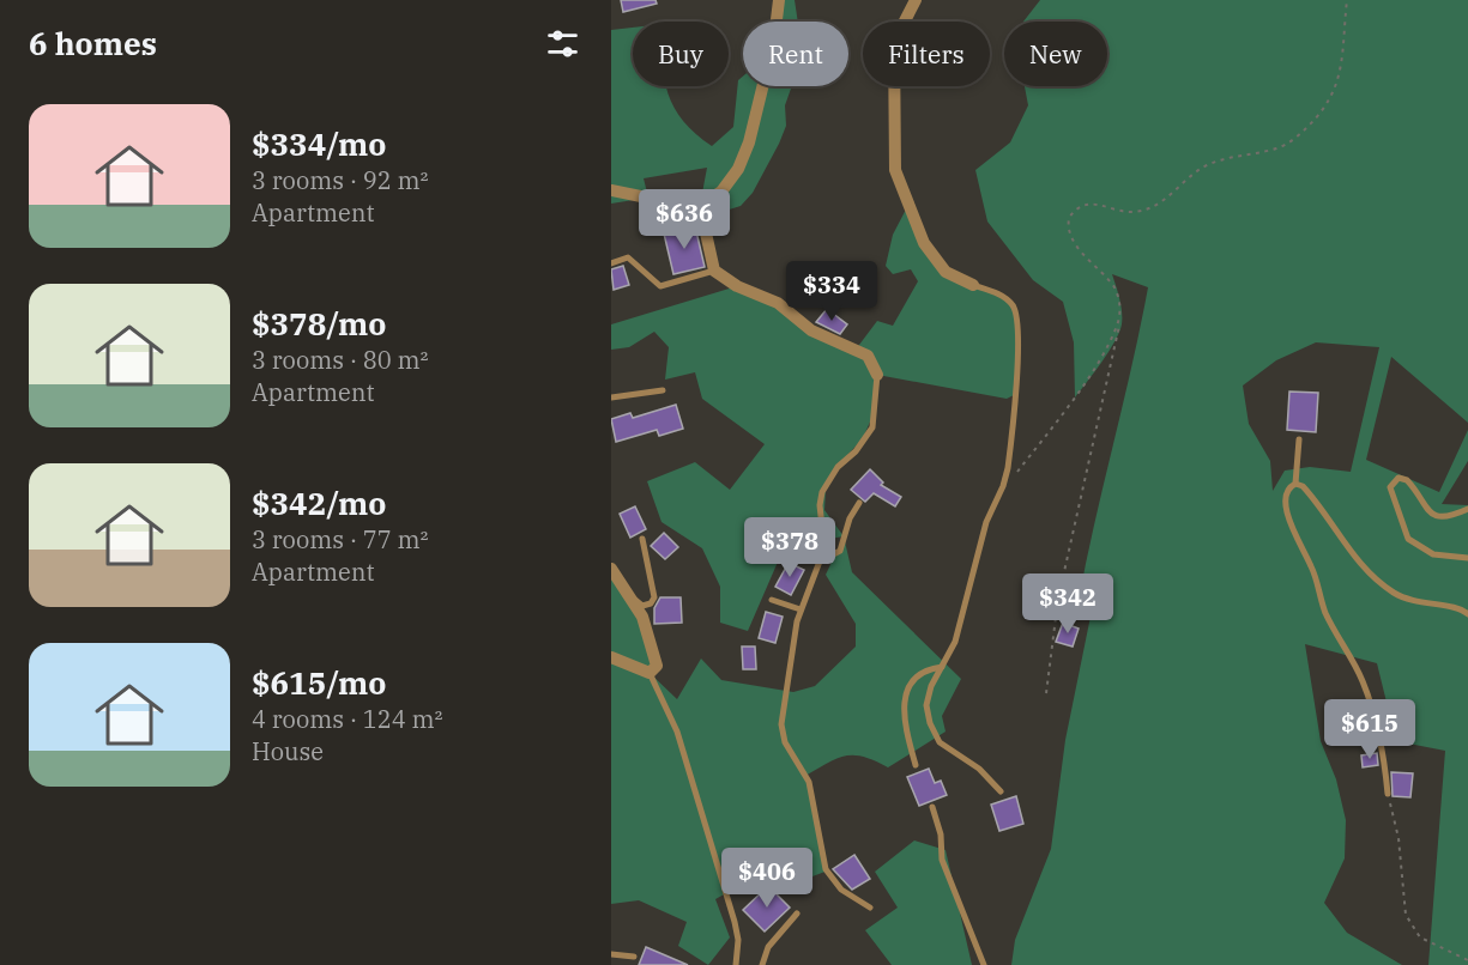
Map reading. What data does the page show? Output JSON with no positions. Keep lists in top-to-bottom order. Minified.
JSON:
{"page":{"heading":"6 homes","chip":["Buy","Rent","Filters","New"],"list":[{"name":"$334/mo","note":"3 rooms · 92 m² · Apartment"},{"name":"$378/mo","note":"3 rooms · 80 m² · Apartment"},{"name":"$342/mo","note":"3 rooms · 77 m² · Apartment"},{"name":"$615/mo","note":"4 rooms · 124 m² · House"}],"price":["$636","$334","$378","$342","$615","$406"]}}
